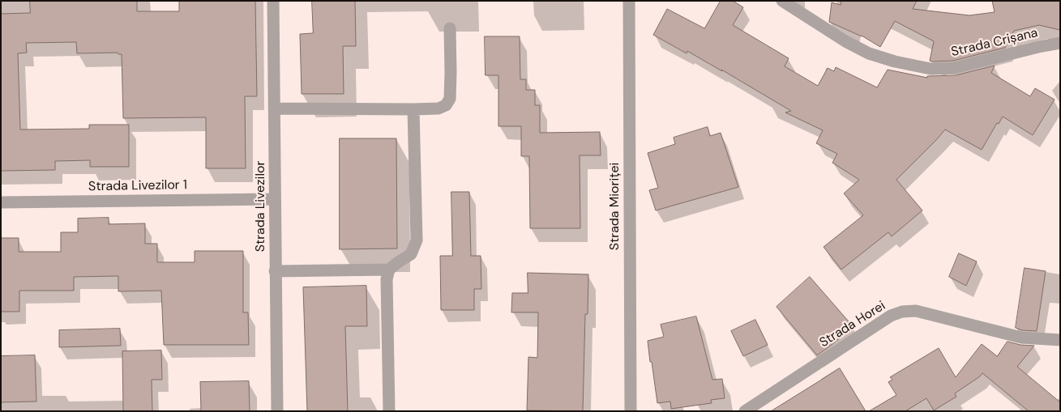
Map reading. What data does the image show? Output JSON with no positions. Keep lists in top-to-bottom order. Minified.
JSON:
{"streets":{"street":["Strada Crișana","Strada Livezilor 1","Strada Livezilor","Strada Mioriței","Strada Horei"]},"crossings":[["Strada Livezilor 1","Strada Livezilor"]]}
